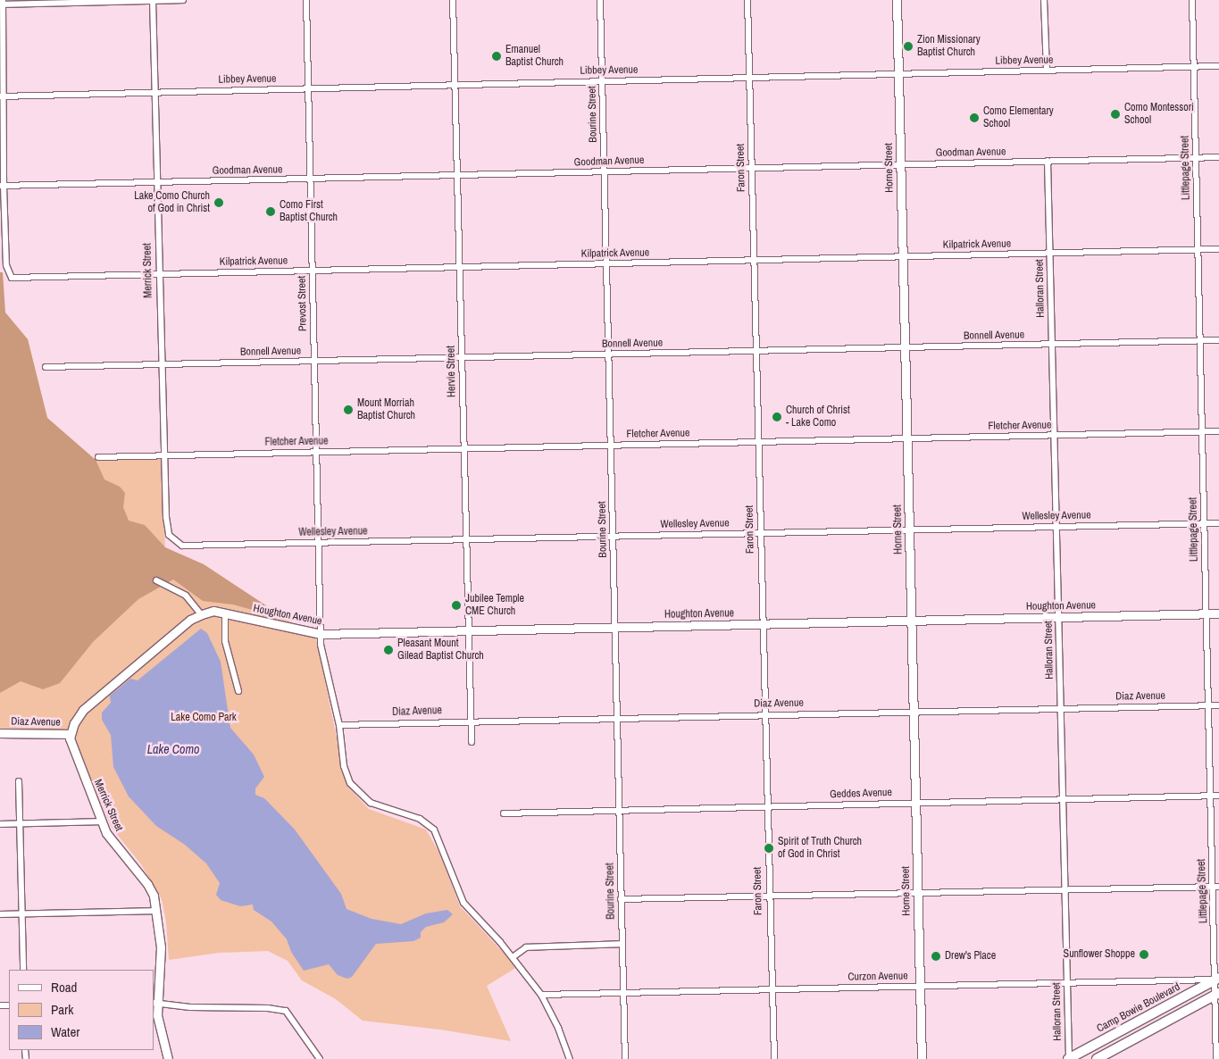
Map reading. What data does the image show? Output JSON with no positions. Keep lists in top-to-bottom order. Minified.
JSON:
{"streets":{"main road":["Camp Bowie Boulevard"],"street":["Libbey Avenue","Bourine Street","Goodman Avenue","Faron Street","Horne Street","Littlepage Street","Kilpatrick Avenue","Merrick Street","Halloran Street","Prevost Street","Bonnell Avenue","Hervie Street","Fletcher Avenue","Wellesley Avenue","Houghton Avenue","Diaz Avenue","Geddes Avenue","Curzon Avenue"]},"crossings":[["Libbey Avenue","Bourine Street"],["Libbey Avenue","Faron Street"],["Libbey Avenue","Horne Street"],["Libbey Avenue","Littlepage Street"],["Libbey Avenue","Merrick Street"],["Libbey Avenue","Prevost Street"],["Libbey Avenue","Hervie Street"],["Bourine Street","Goodman Avenue"],["Bourine Street","Kilpatrick Avenue"],["Bourine Street","Bonnell Avenue"],["Bourine Street","Fletcher Avenue"],["Bourine Street","Wellesley Avenue"],["Bourine Street","Houghton Avenue"],["Bourine Street","Diaz Avenue"],["Bourine Street","Geddes Avenue"],["Bourine Street","Curzon Avenue"],["Goodman Avenue","Faron Street"],["Goodman Avenue","Horne Street"],["Goodman Avenue","Littlepage Street"],["Goodman Avenue","Kilpatrick Avenue"],["Goodman Avenue","Merrick Street"],["Goodman Avenue","Halloran Street"],["Goodman Avenue","Prevost Street"],["Goodman Avenue","Hervie Street"],["Faron Street","Kilpatrick Avenue"],["Faron Street","Bonnell Avenue"],["Faron Street","Fletcher Avenue"],["Faron Street","Wellesley Avenue"],["Faron Street","Houghton Avenue"],["Faron Street","Diaz Avenue"],["Faron Street","Geddes Avenue"],["Faron Street","Curzon Avenue"],["Horne Street","Kilpatrick Avenue"],["Horne Street","Bonnell Avenue"],["Horne Street","Fletcher Avenue"],["Horne Street","Wellesley Avenue"],["Horne Street","Houghton Avenue"],["Horne Street","Diaz Avenue"],["Horne Street","Geddes Avenue"],["Horne Street","Curzon Avenue"],["Littlepage Street","Kilpatrick Avenue"],["Littlepage Street","Bonnell Avenue"],["Littlepage Street","Fletcher Avenue"],["Littlepage Street","Wellesley Avenue"],["Littlepage Street","Houghton Avenue"],["Littlepage Street","Diaz Avenue"],["Littlepage Street","Geddes Avenue"],["Littlepage Street","Curzon Avenue"],["Littlepage Street","Camp Bowie Boulevard"],["Kilpatrick Avenue","Merrick Street"],["Kilpatrick Avenue","Halloran Street"],["Kilpatrick Avenue","Prevost Street"],["Kilpatrick Avenue","Hervie Street"],["Merrick Street","Bonnell Avenue"],["Merrick Street","Fletcher Avenue"],["Merrick Street","Wellesley Avenue"],["Merrick Street","Houghton Avenue"],["Merrick Street","Diaz Avenue"],["Halloran Street","Bonnell Avenue"],["Halloran Street","Fletcher Avenue"],["Halloran Street","Wellesley Avenue"],["Halloran Street","Houghton Avenue"],["Halloran Street","Diaz Avenue"],["Halloran Street","Geddes Avenue"],["Halloran Street","Curzon Avenue"],["Halloran Street","Camp Bowie Boulevard"],["Prevost Street","Bonnell Avenue"],["Prevost Street","Fletcher Avenue"],["Prevost Street","Wellesley Avenue"],["Prevost Street","Houghton Avenue"],["Prevost Street","Diaz Avenue"],["Prevost Street","Curzon Avenue"],["Bonnell Avenue","Hervie Street"],["Hervie Street","Fletcher Avenue"],["Hervie Street","Wellesley Avenue"],["Hervie Street","Houghton Avenue"],["Hervie Street","Diaz Avenue"],["Houghton Avenue","Diaz Avenue"],["Curzon Avenue","Camp Bowie Boulevard"]],"water":["Lake Como"],"parks":["Lake Como Park"],"places":["Zion Missionary Baptist Church","Emanuel Baptist Church","Como Montessori School","Como Elementary School","Lake Como Church of God in Christ","Como First Baptist Church","Mount Morriah Baptist Church","Church of Christ - Lake Como","Jubilee Temple CME Church","Pleasant Mount Gilead Baptist Church","Spirit of Truth Church of God in Christ","Sunflower Shoppe","Drew's Place"],"legend":["Road","Park","Water"]}
